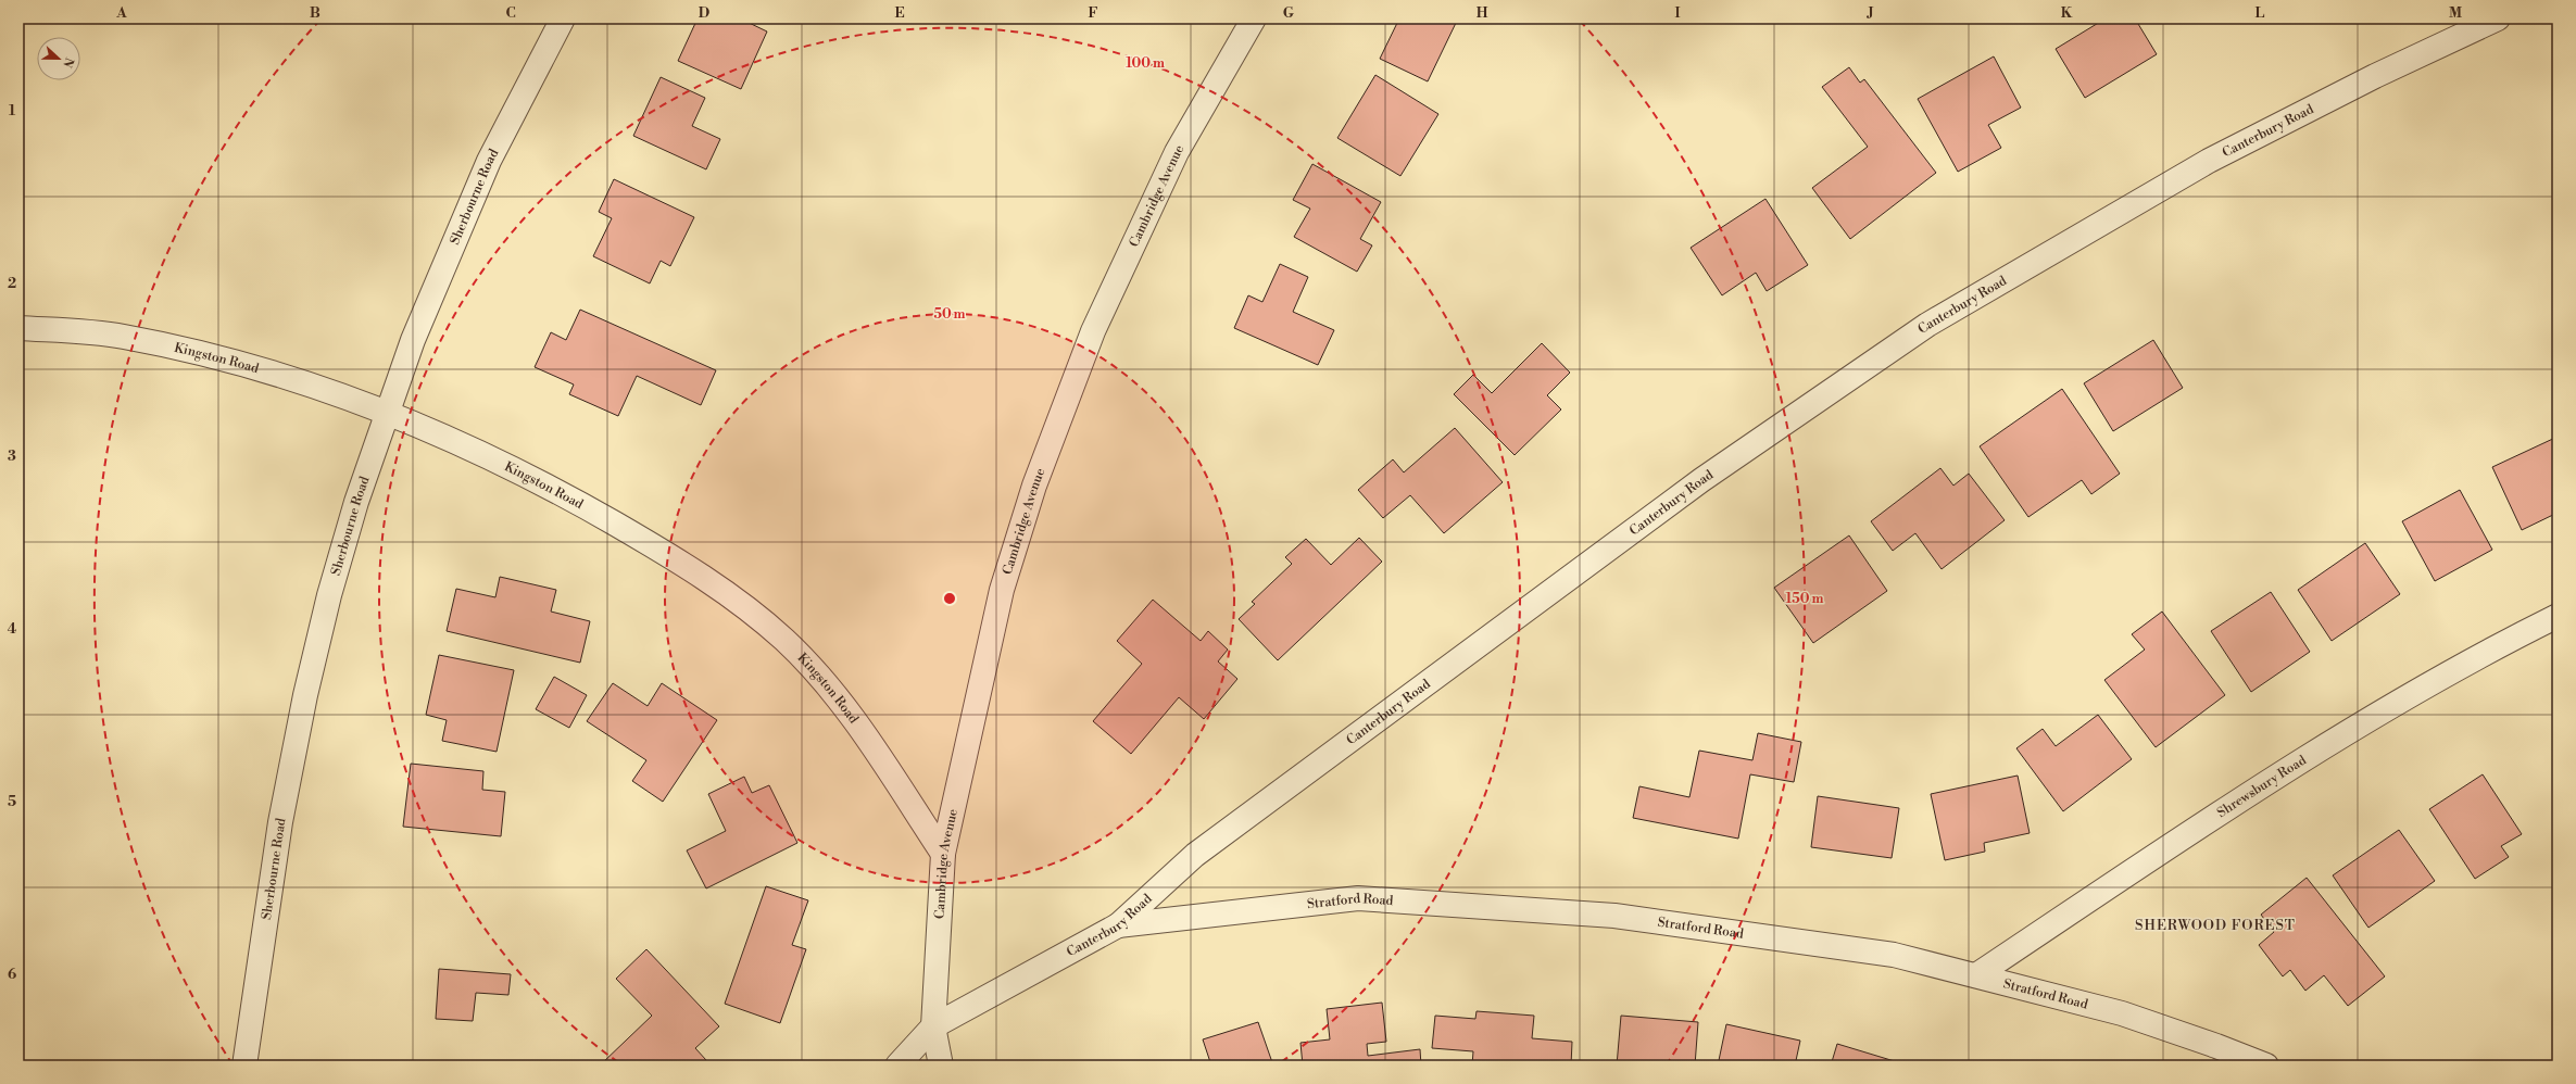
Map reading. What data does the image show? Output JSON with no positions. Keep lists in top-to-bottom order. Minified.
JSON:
{"streets":{"street":["Canterbury Road","Sherbourne Road","Cambridge Avenue","Kingston Road","Shrewsbury Road","Stratford Road"]},"crossings":[["Canterbury Road","Cambridge Avenue"],["Canterbury Road","Stratford Road"],["Sherbourne Road","Kingston Road"],["Cambridge Avenue","Kingston Road"],["Shrewsbury Road","Stratford Road"]],"districts":["SHERWOOD FOREST"],"north":"right","grid":{"columns":["A","B","C","D","E","F","G","H","I","J","K","L","M"],"rows":["1","2","3","4","5","6"]},"rings":["100 m","50 m","150 m"]}
